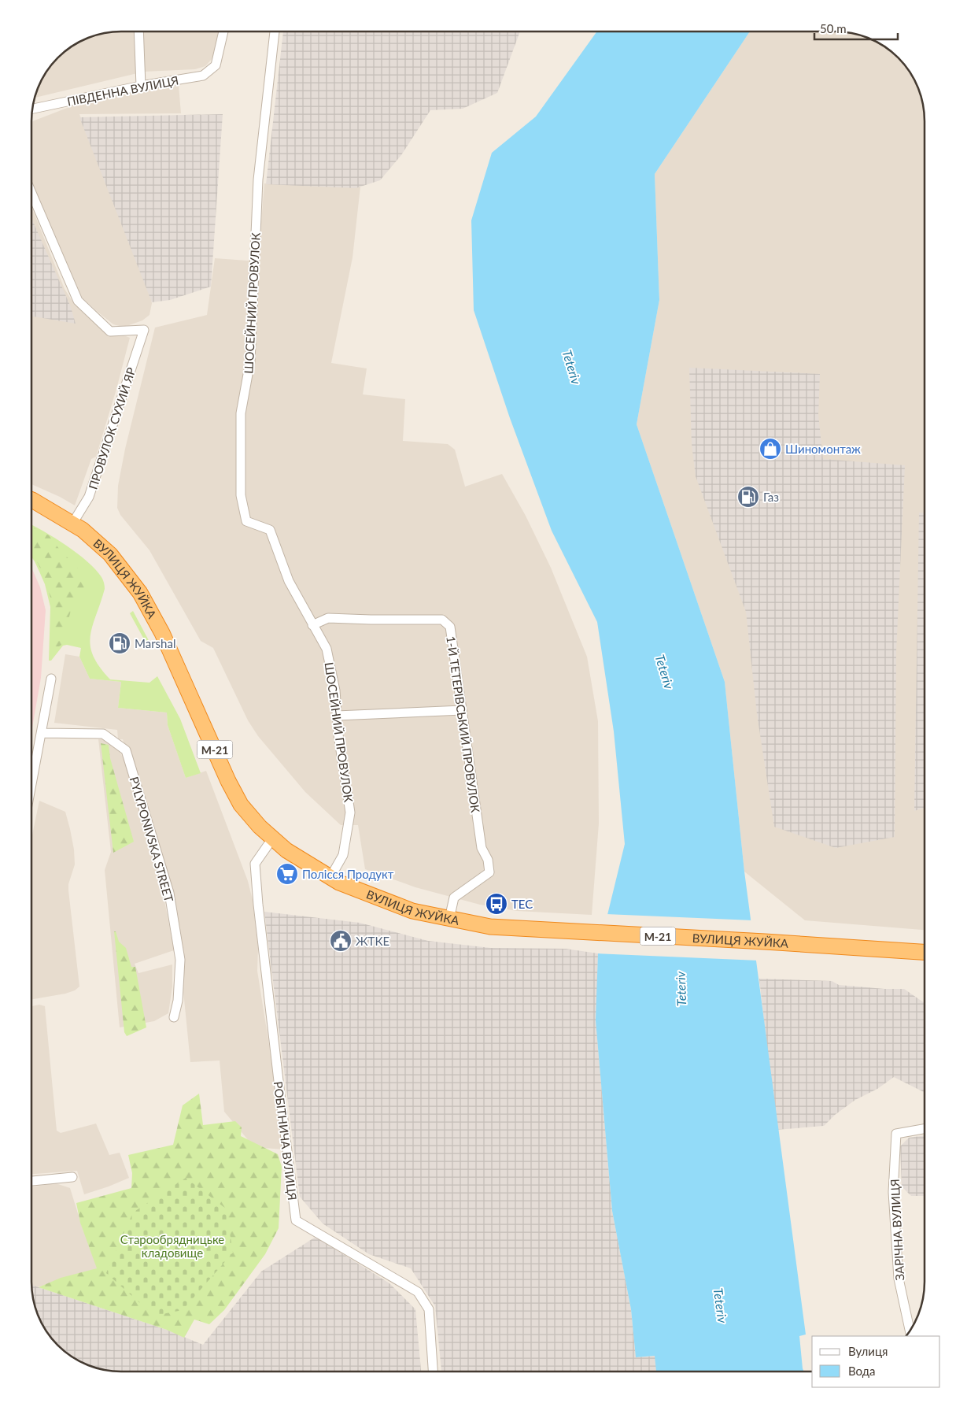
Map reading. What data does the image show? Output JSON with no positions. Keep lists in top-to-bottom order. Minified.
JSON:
{"streets":{"highway":["ВУЛИЦЯ ЖУЙКА","М-21"],"street":["ПІВДЕННА ВУЛИЦЯ","ШОСЕЙНИЙ ПРОВУЛОК","ПРОВУЛОК СУХИЙ ЯР","1-Й ТЕТЕРІВСЬКИЙ ПРОВУЛОК","PYLYPONIVSKA STREET","РОБІТНИЧА ВУЛИЦЯ","ЗАРІЧНА ВУЛИЦЯ"]},"crossings":[["ШОСЕЙНИЙ ПРОВУЛОК","ВУЛИЦЯ ЖУЙКА"],["ШОСЕЙНИЙ ПРОВУЛОК","1-Й ТЕТЕРІВСЬКИЙ ПРОВУЛОК"],["ПРОВУЛОК СУХИЙ ЯР","ВУЛИЦЯ ЖУЙКА"],["ВУЛИЦЯ ЖУЙКА","1-Й ТЕТЕРІВСЬКИЙ ПРОВУЛОК"],["ВУЛИЦЯ ЖУЙКА","РОБІТНИЧА ВУЛИЦЯ"]],"water":["Teteriv"],"parks":["Старообрядницьке кладовище"],"places":{"shop":["Шиномонтаж"],"fuel station":["Газ","Marshal"],"supermarket":["Полісся Продукт"],"bus stop":["ТЕС"],"public building":["ЖТКЕ"]},"legend":["Вулиця","Вода"],"scale_bar":"50 m"}
